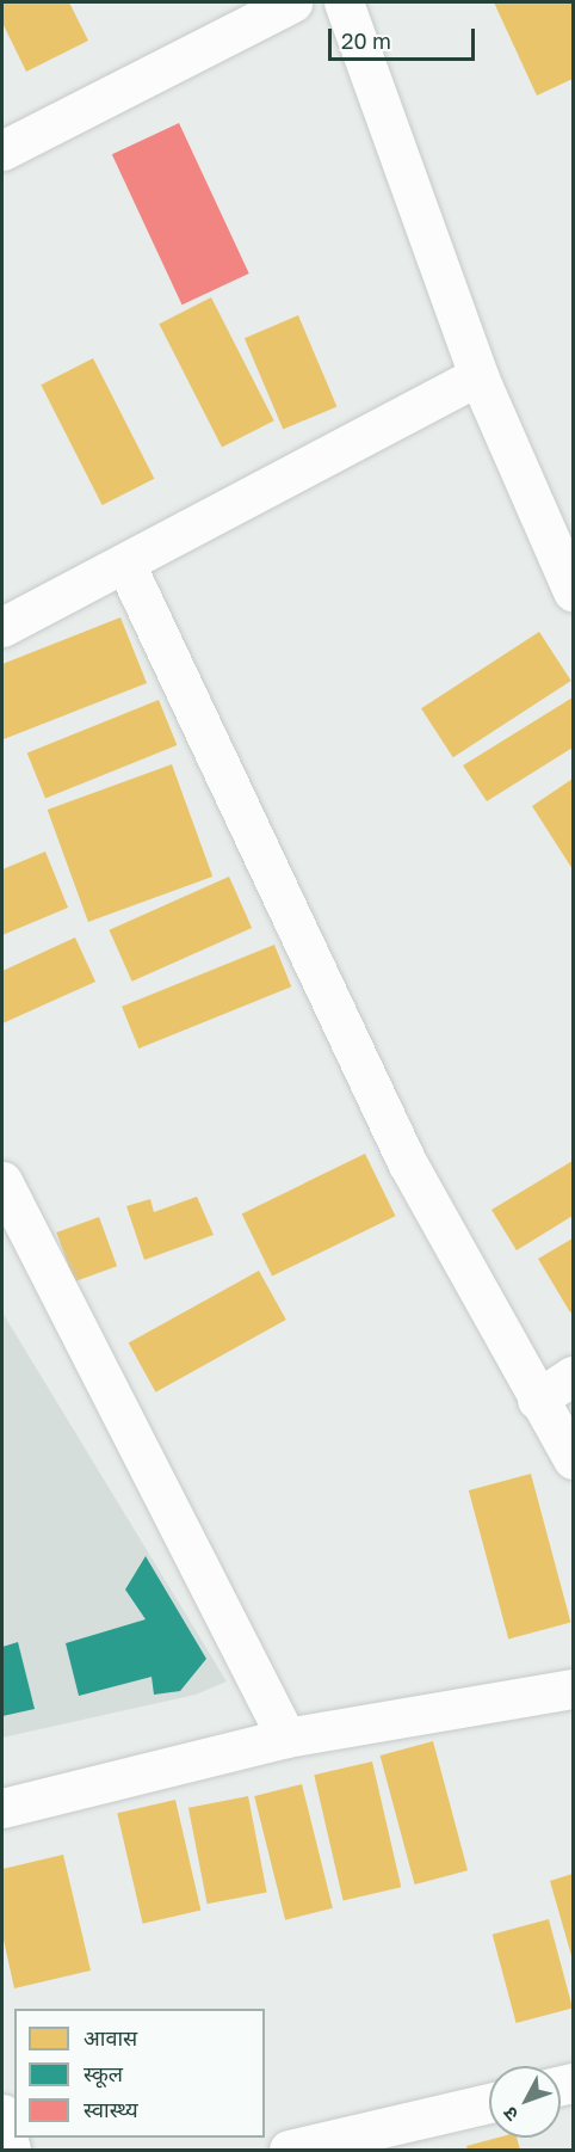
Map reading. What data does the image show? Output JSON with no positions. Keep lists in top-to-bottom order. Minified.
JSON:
{"legend":["आवास","स्कूल","स्वास्थ्य"],"scale_bar":"20 m","north":"bottom left"}
